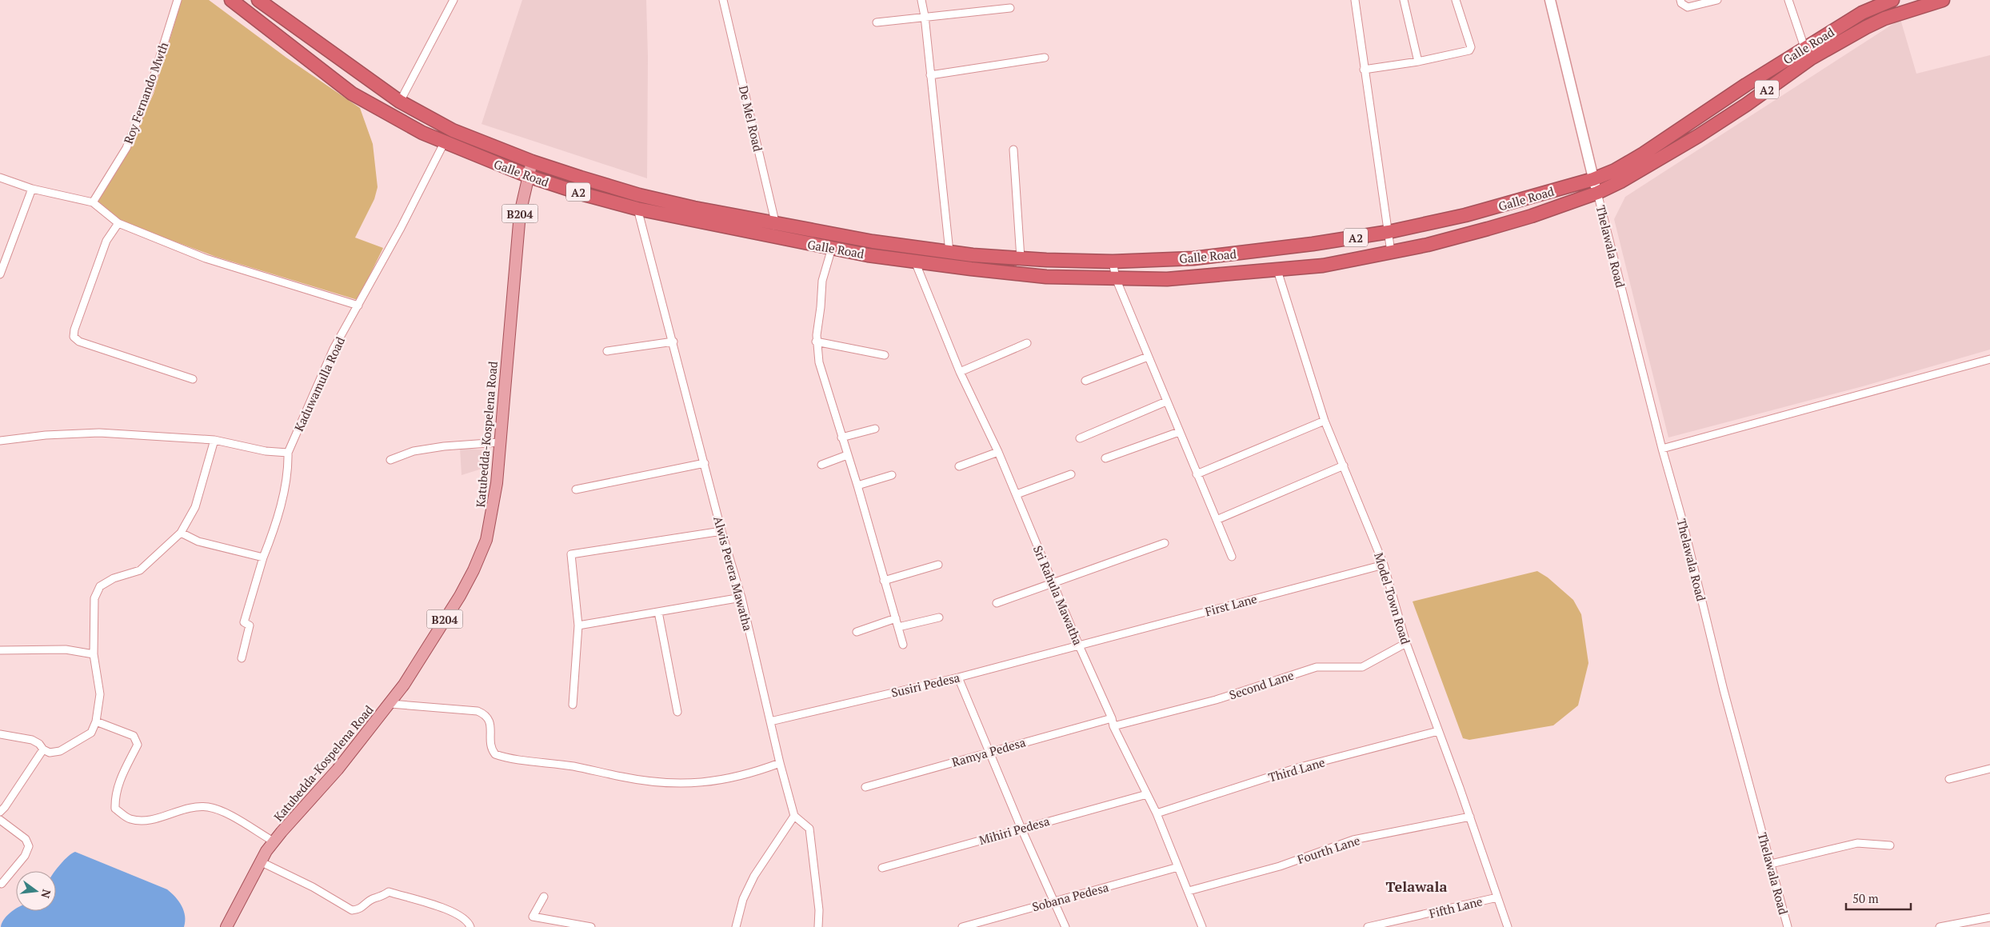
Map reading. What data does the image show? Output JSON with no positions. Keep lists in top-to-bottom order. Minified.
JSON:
{"streets":{"highway":["Galle Road","A2"],"main road":["B204","Katubedda-Kospelena Road"],"street":["Roy Fernando Mwth","De Mel Road","Thelawala Road","Kaduwamulla Road","Alwis Perera Mawatha","Sri Rahula Mawatha","Model Town Road","First Lane","Susiri Pedesa","Second Lane","Ramya Pedesa","Third Lane","Mihiri Pedesa","Fourth Lane","Sobana Pedesa","Fifth Lane"]},"crossings":[["Galle Road","A2"],["Galle Road","De Mel Road"],["Galle Road","Thelawala Road"],["Galle Road","Kaduwamulla Road"],["Galle Road","Katubedda-Kospelena Road"],["Galle Road","Alwis Perera Mawatha"],["Galle Road","Sri Rahula Mawatha"],["Galle Road","Model Town Road"],["A2","De Mel Road"],["A2","Katubedda-Kospelena Road"],["Alwis Perera Mawatha","Susiri Pedesa"],["Sri Rahula Mawatha","First Lane"],["Sri Rahula Mawatha","Susiri Pedesa"],["Sri Rahula Mawatha","Second Lane"],["Sri Rahula Mawatha","Ramya Pedesa"],["Sri Rahula Mawatha","Third Lane"],["Sri Rahula Mawatha","Mihiri Pedesa"],["Sri Rahula Mawatha","Fourth Lane"],["Sri Rahula Mawatha","Sobana Pedesa"],["Model Town Road","First Lane"],["Model Town Road","Second Lane"],["Model Town Road","Third Lane"],["Model Town Road","Fourth Lane"],["Model Town Road","Fifth Lane"],["First Lane","Susiri Pedesa"]],"districts":["Telawala"],"scale_bar":"50 m","north":"right"}
